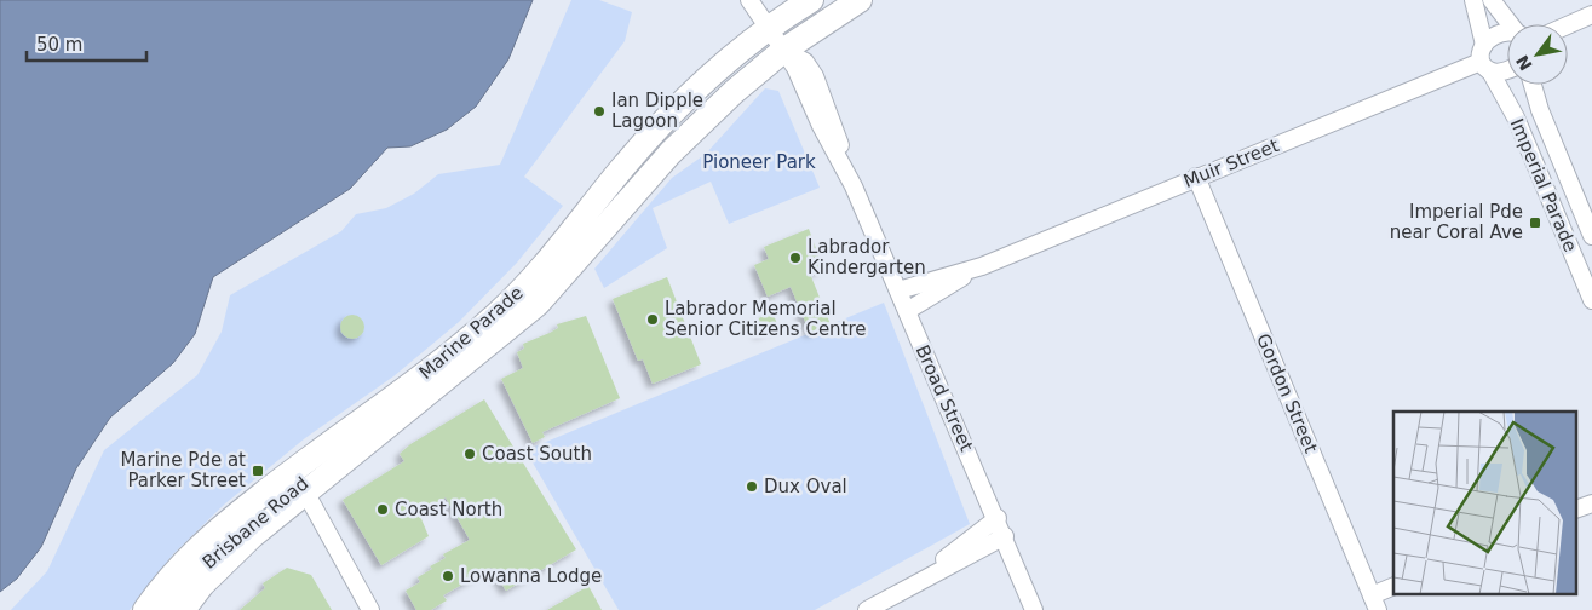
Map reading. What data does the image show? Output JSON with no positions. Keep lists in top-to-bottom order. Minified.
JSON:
{"streets":{"highway":["Marine Parade"],"main road":["Brisbane Road"],"street":["Muir Street","Imperial Parade","Gordon Street","Broad Street"]},"crossings":[["Muir Street","Imperial Parade"],["Muir Street","Gordon Street"],["Muir Street","Broad Street"],["Marine Parade","Broad Street"],["Marine Parade","Brisbane Road"]],"parks":["Pioneer Park"],"places":{"other":["Ian Dipple Lagoon","Labrador Kindergarten","Labrador Memorial Senior Citizens Centre","Coast South","Dux Oval","Coast North","Lowanna Lodge"],"transit":["Imperial Pde near Coral Ave","Marine Pde at Parker Street"]},"scale_bar":"50 m","north":"bottom left"}
